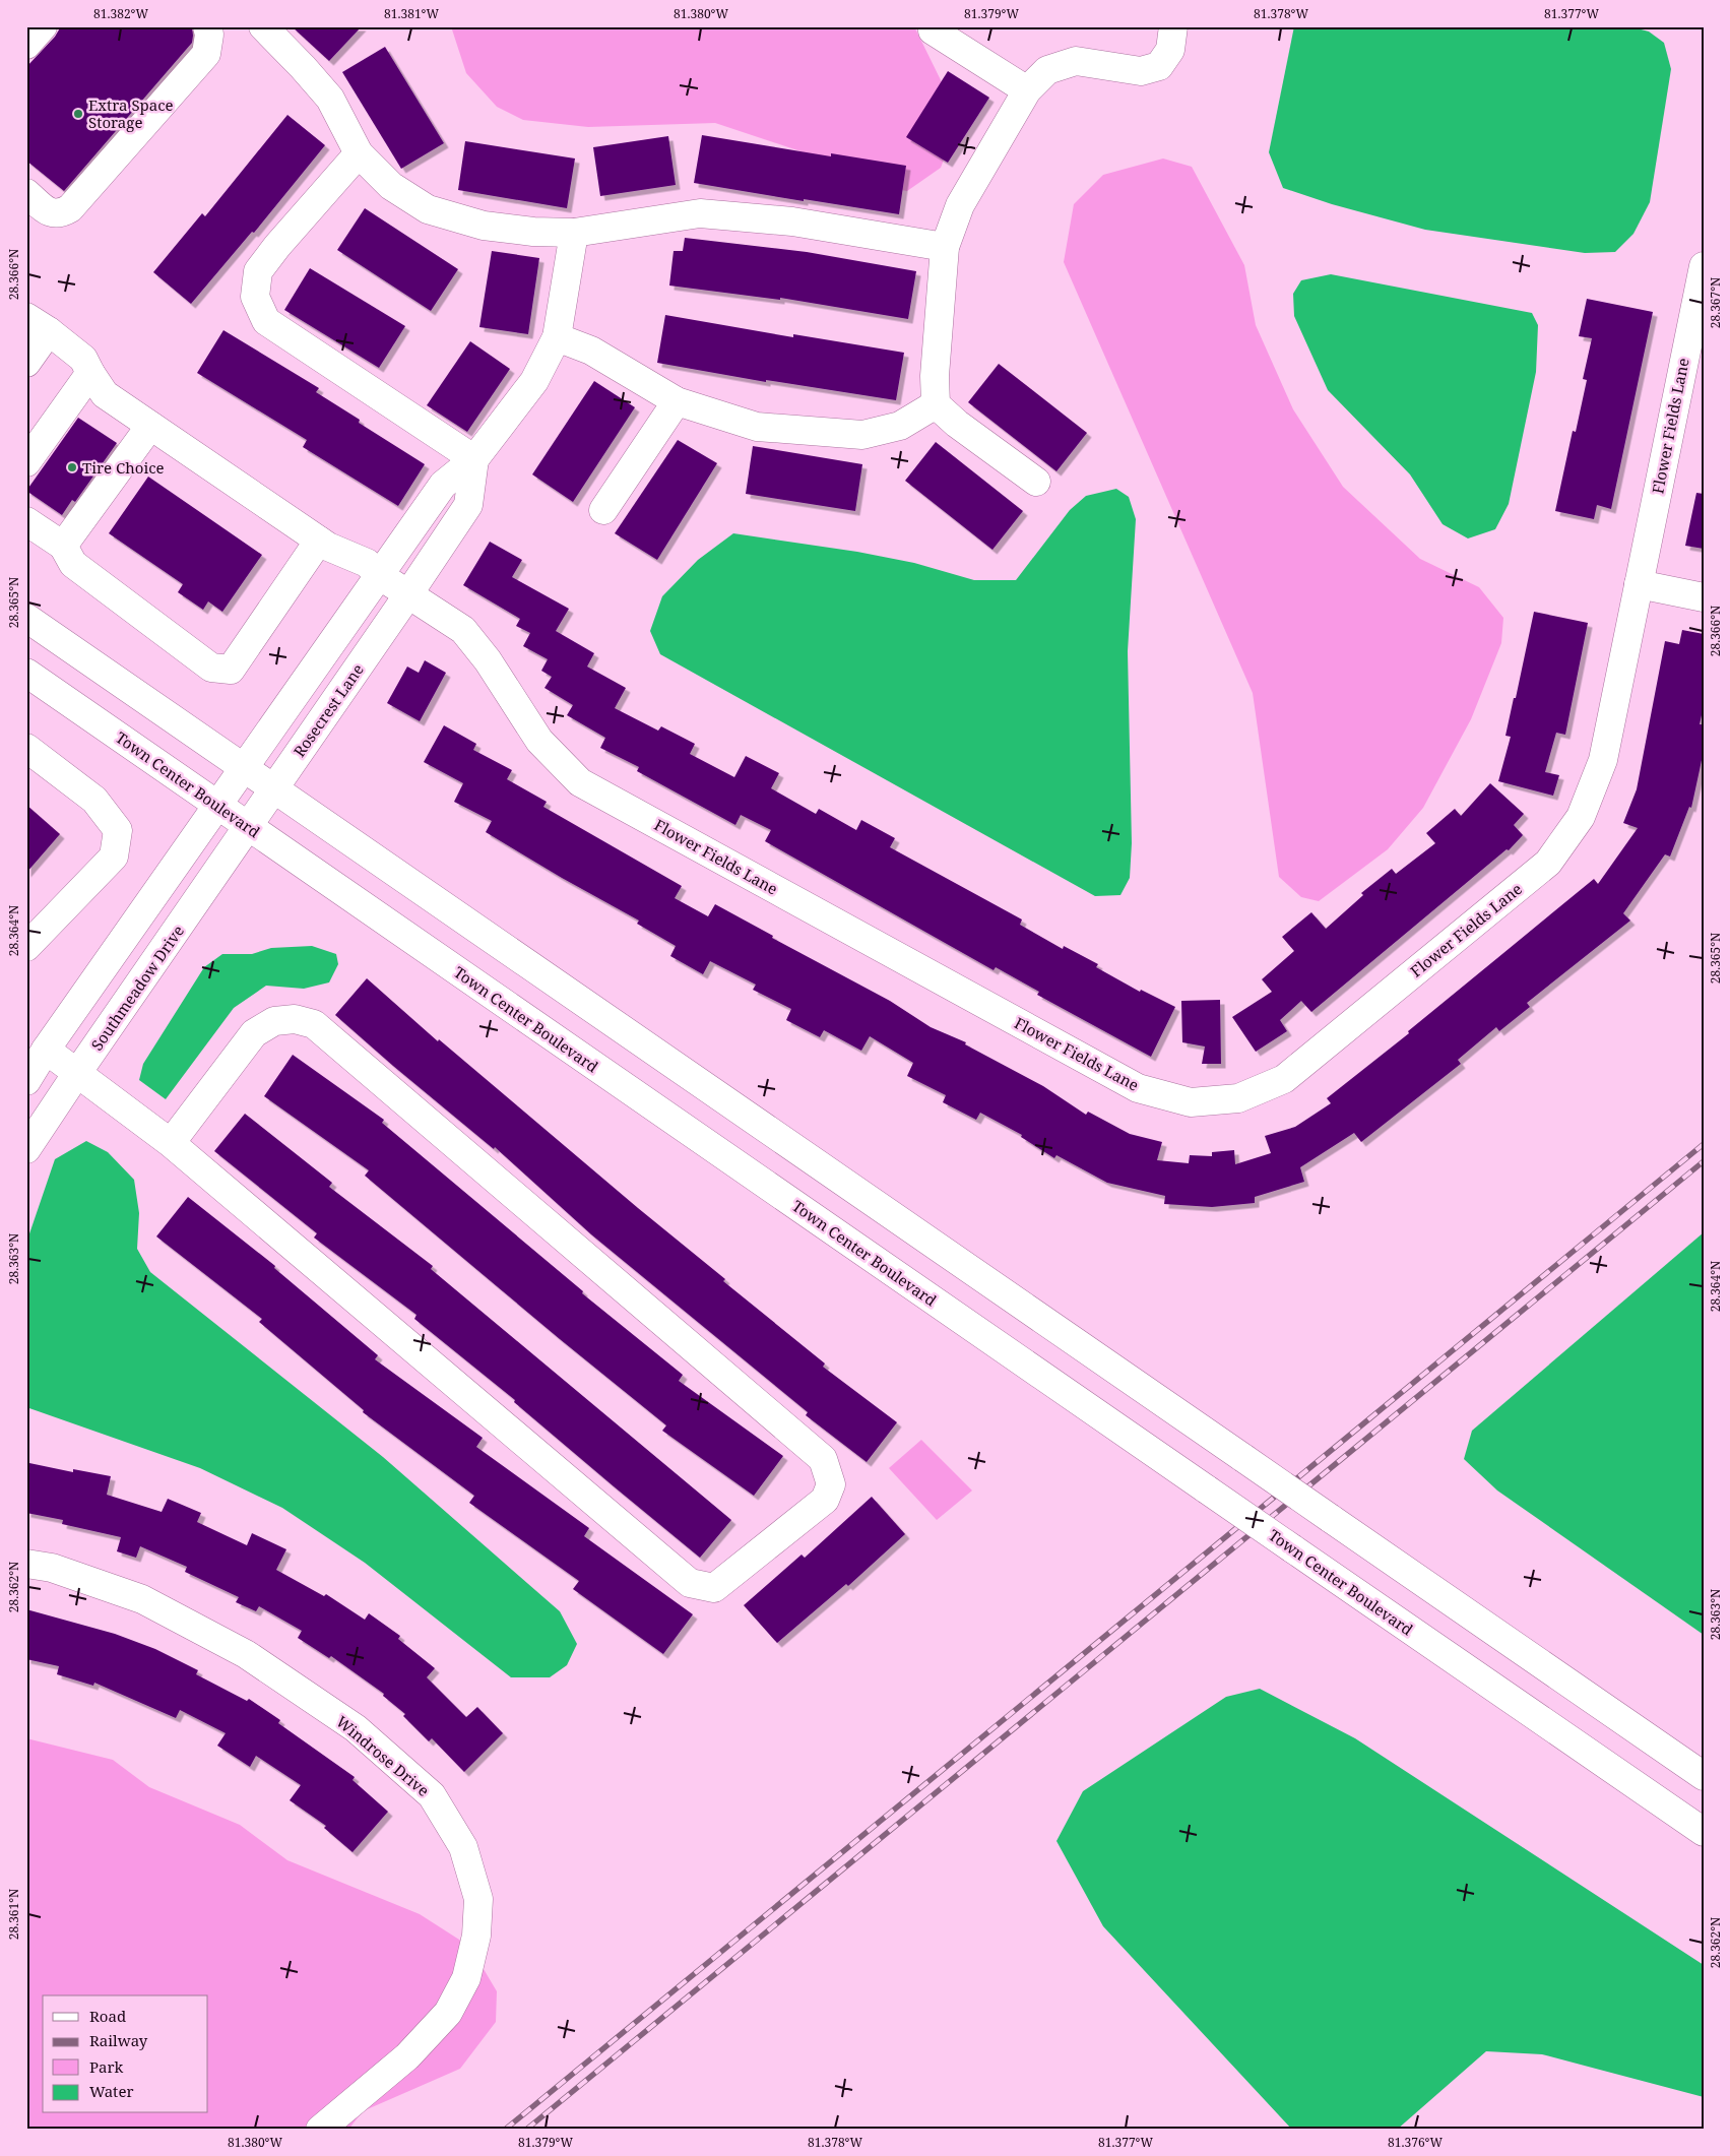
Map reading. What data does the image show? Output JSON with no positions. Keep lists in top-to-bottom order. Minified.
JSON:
{"streets":{"street":["Flower Fields Lane","Rosecrest Lane","Town Center Boulevard","Southmeadow Drive","Windrose Drive"]},"crossings":[["Flower Fields Lane","Rosecrest Lane"],["Rosecrest Lane","Town Center Boulevard"],["Rosecrest Lane","Southmeadow Drive"],["Town Center Boulevard","Southmeadow Drive"]],"places":["Extra Space Storage","Tire Choice"],"legend":["Road","Railway","Park","Water"],"coordinates":["81.382°W","81.381°W","81.380°W","81.379°W","81.378°W","81.377°W","28.366°N","28.367°N","28.365°N","28.364°N","28.363°N","28.362°N","28.361°N","81.376°W"]}
